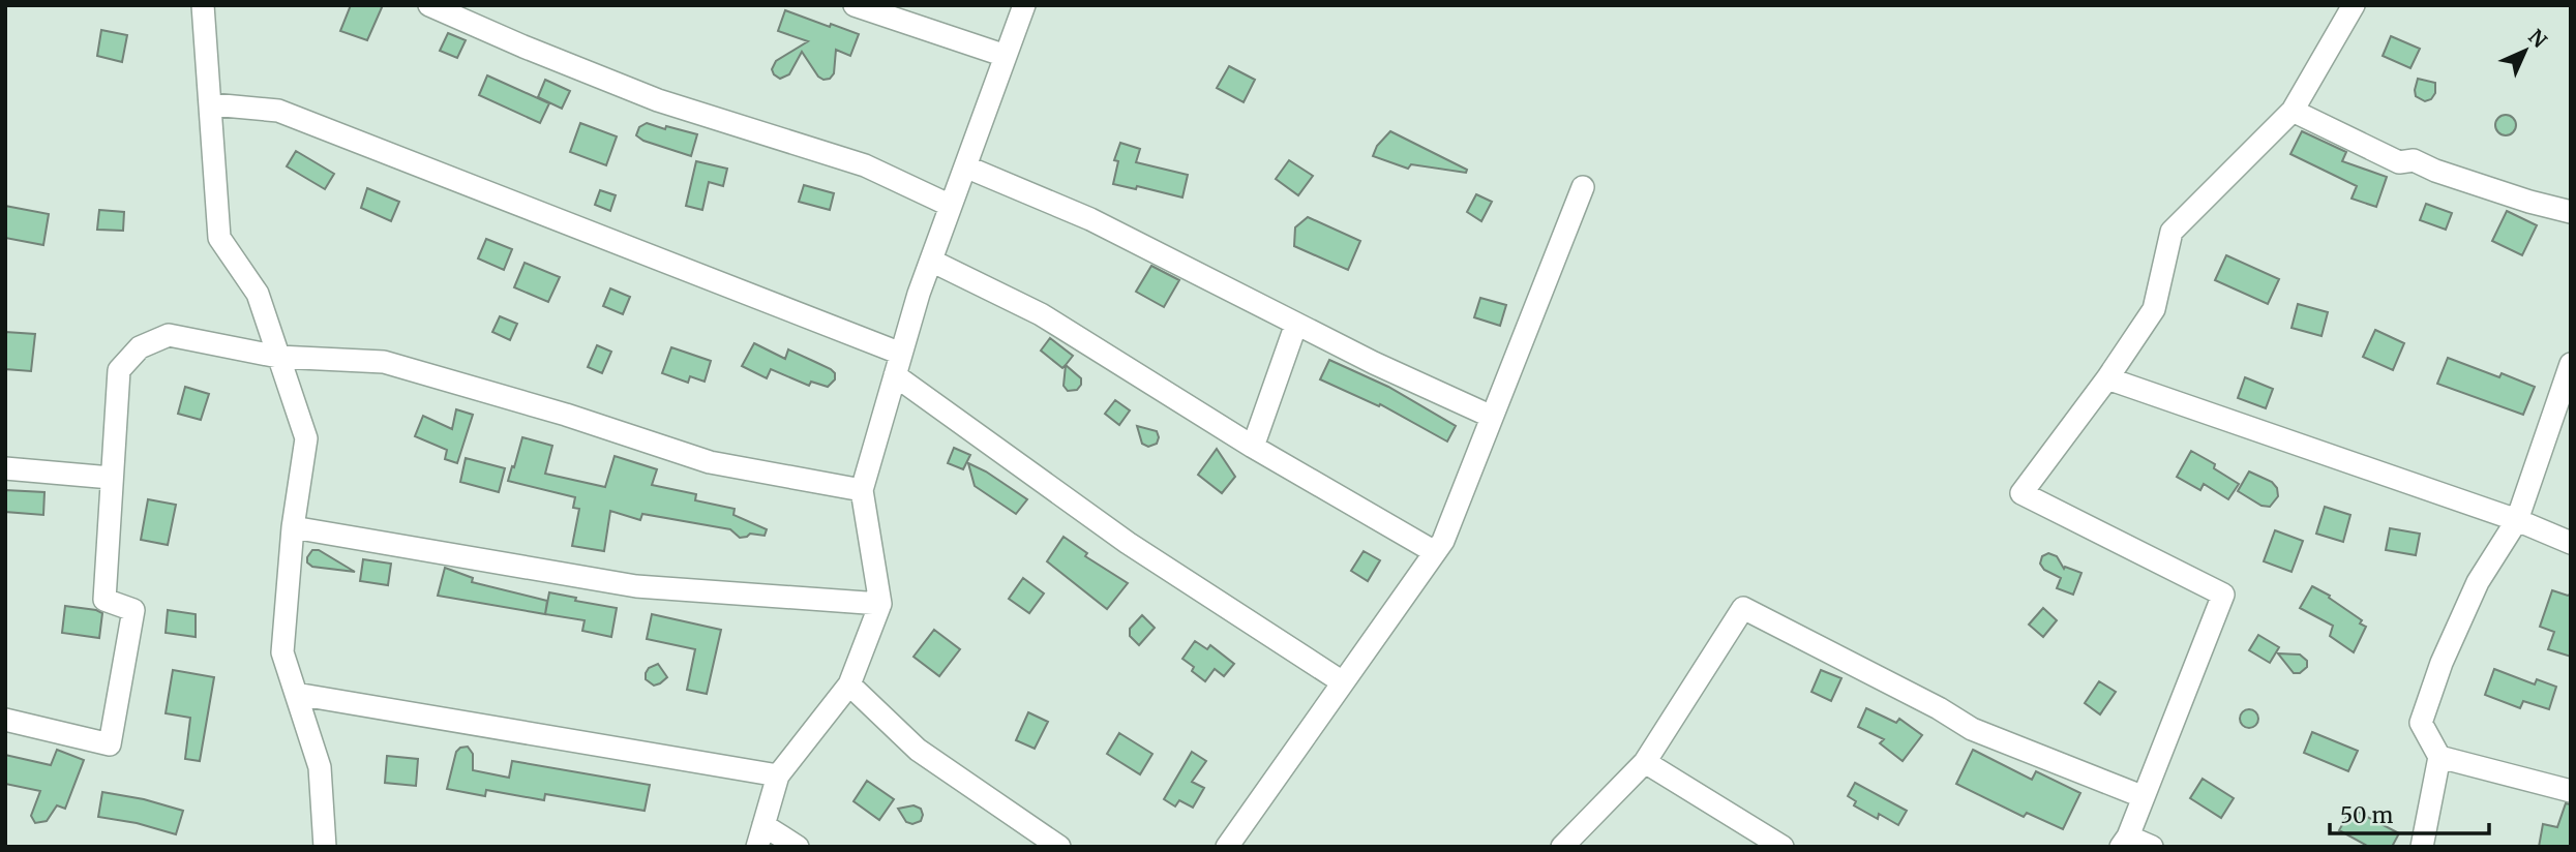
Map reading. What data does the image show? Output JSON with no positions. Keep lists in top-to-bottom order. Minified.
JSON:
{"scale_bar":"50 m","north":"top right"}
